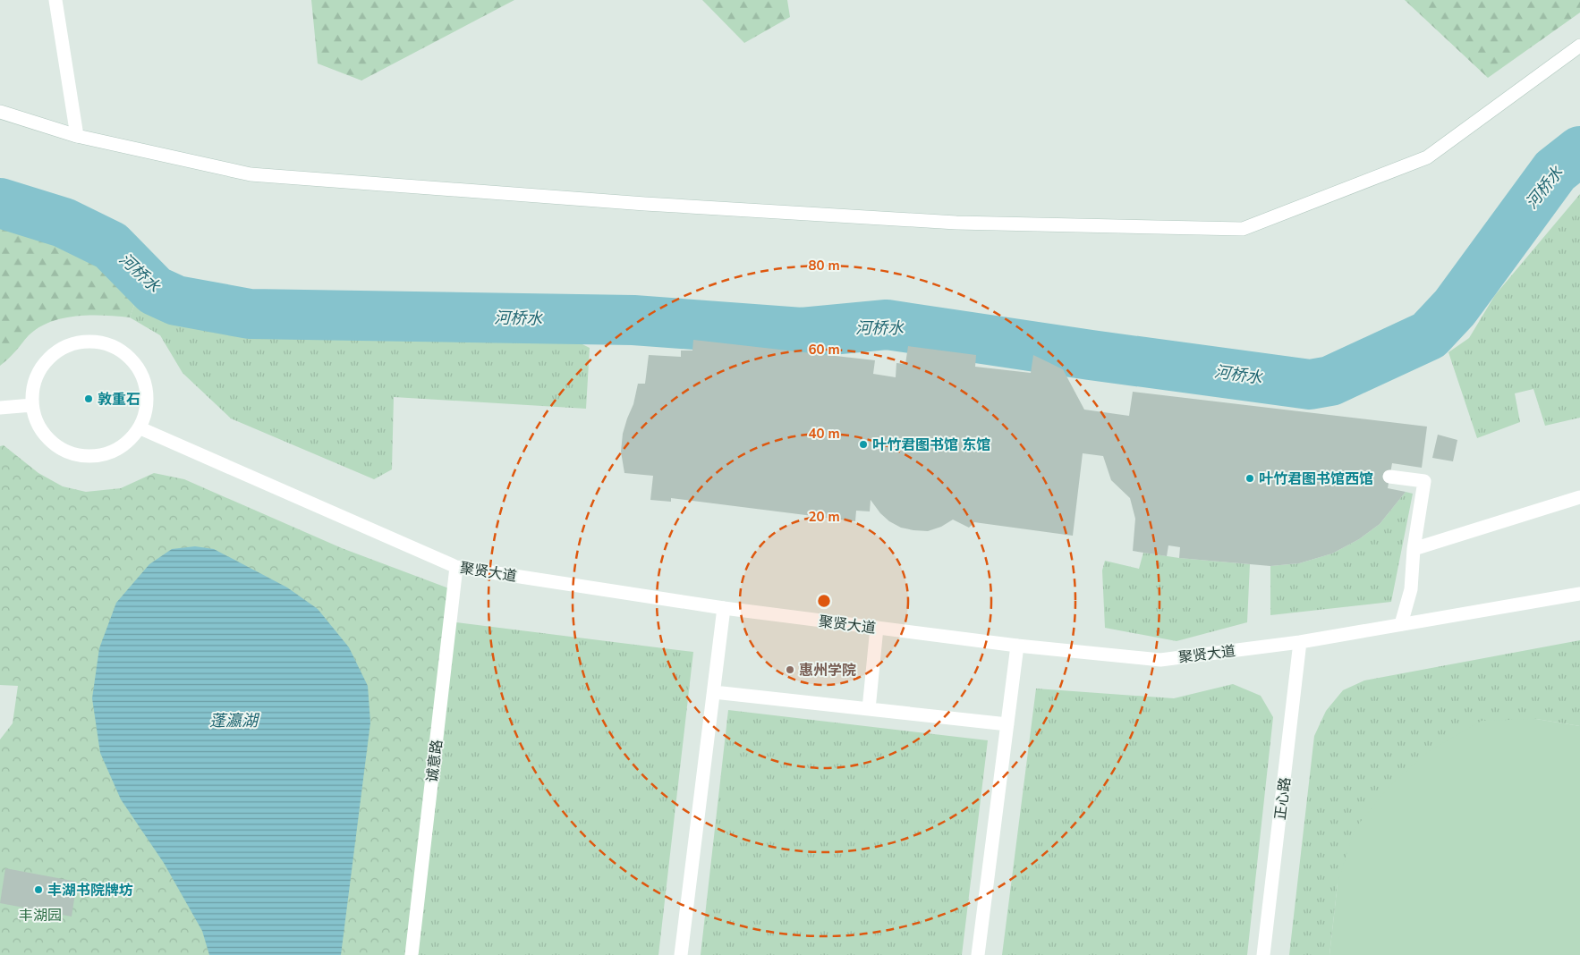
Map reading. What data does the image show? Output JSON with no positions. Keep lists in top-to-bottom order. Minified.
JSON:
{"streets":{"street":["聚贤大道","诚意路","正心路"]},"crossings":[["聚贤大道","诚意路"],["聚贤大道","正心路"]],"water":["河桥水","蓬瀛湖"],"parks":["丰湖园"],"places":["敦重石","叶竹君图书馆 东馆","叶竹君图书馆西馆","惠州学院","丰湖书院牌坊"],"rings":["80 m","60 m","40 m","20 m"]}
